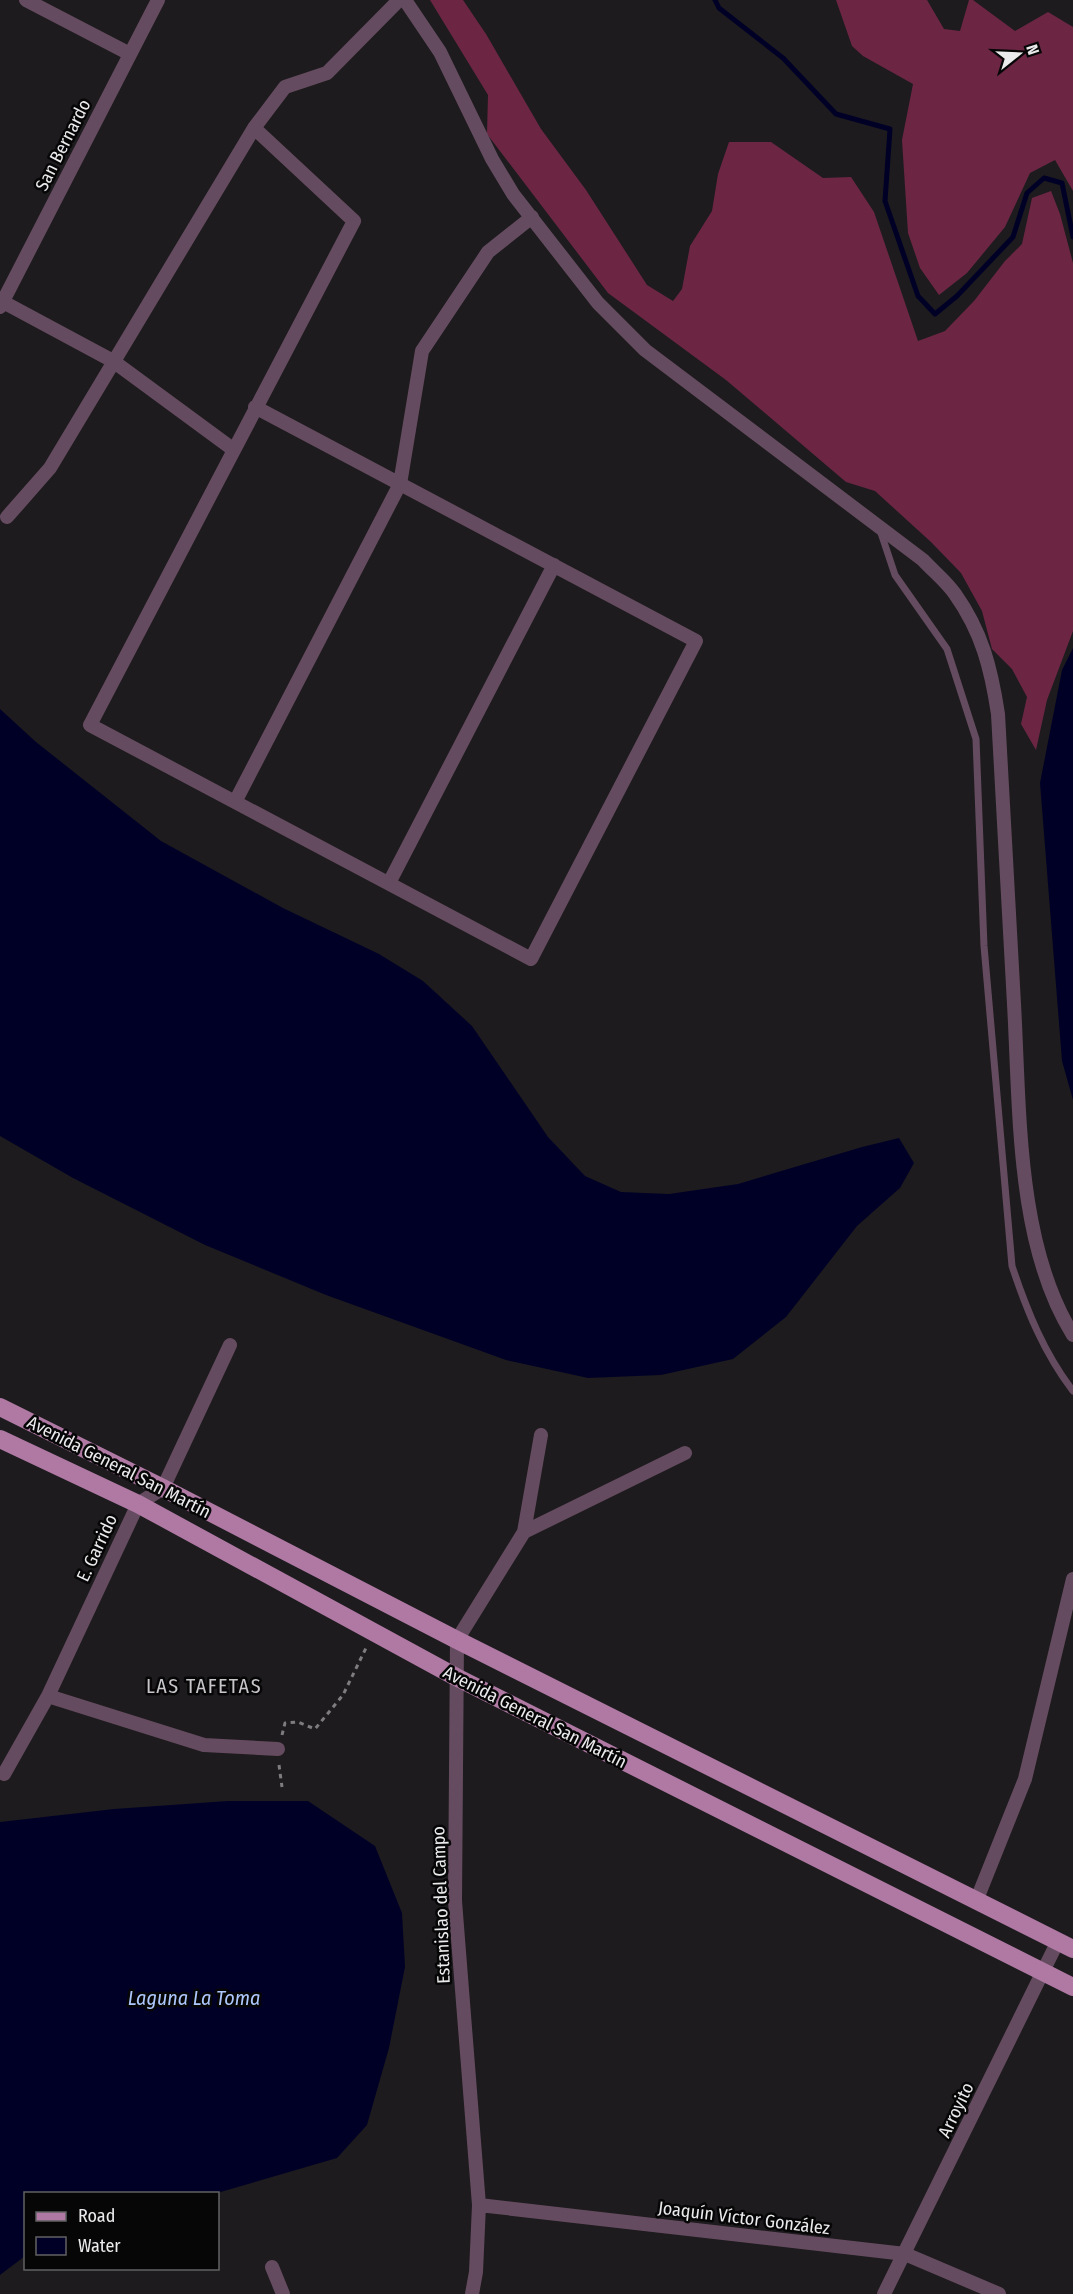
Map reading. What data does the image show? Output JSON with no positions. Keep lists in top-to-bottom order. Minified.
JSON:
{"streets":{"main road":["Avenida General San Martín"],"street":["San Bernardo","E. Garrido","Estanislao del Campo","Arroyito","Joaquín Víctor González"]},"crossings":[["Avenida General San Martín","E. Garrido"],["Avenida General San Martín","Estanislao del Campo"],["Avenida General San Martín","Arroyito"],["Estanislao del Campo","Joaquín Víctor González"],["Arroyito","Joaquín Víctor González"]],"districts":["LAS TAFETAS"],"water":["Laguna La Toma"],"legend":["Road","Water"],"north":"right"}
